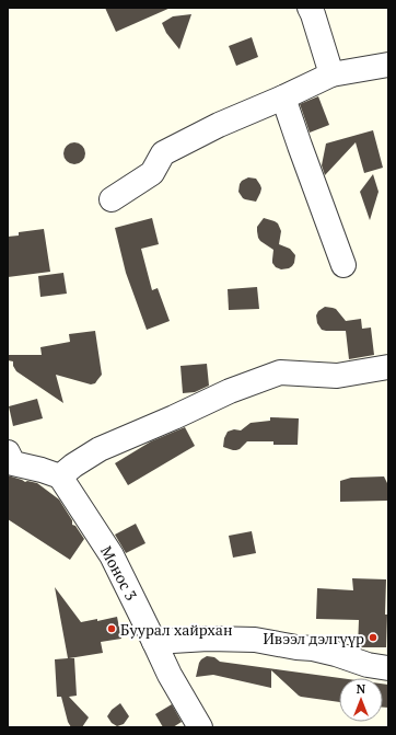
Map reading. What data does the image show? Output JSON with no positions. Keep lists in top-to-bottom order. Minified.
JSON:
{"streets":{"street":["Монос 3"]},"places":["Буурал хайрхан","Ивээл дэлгүүр"],"north":"top"}
